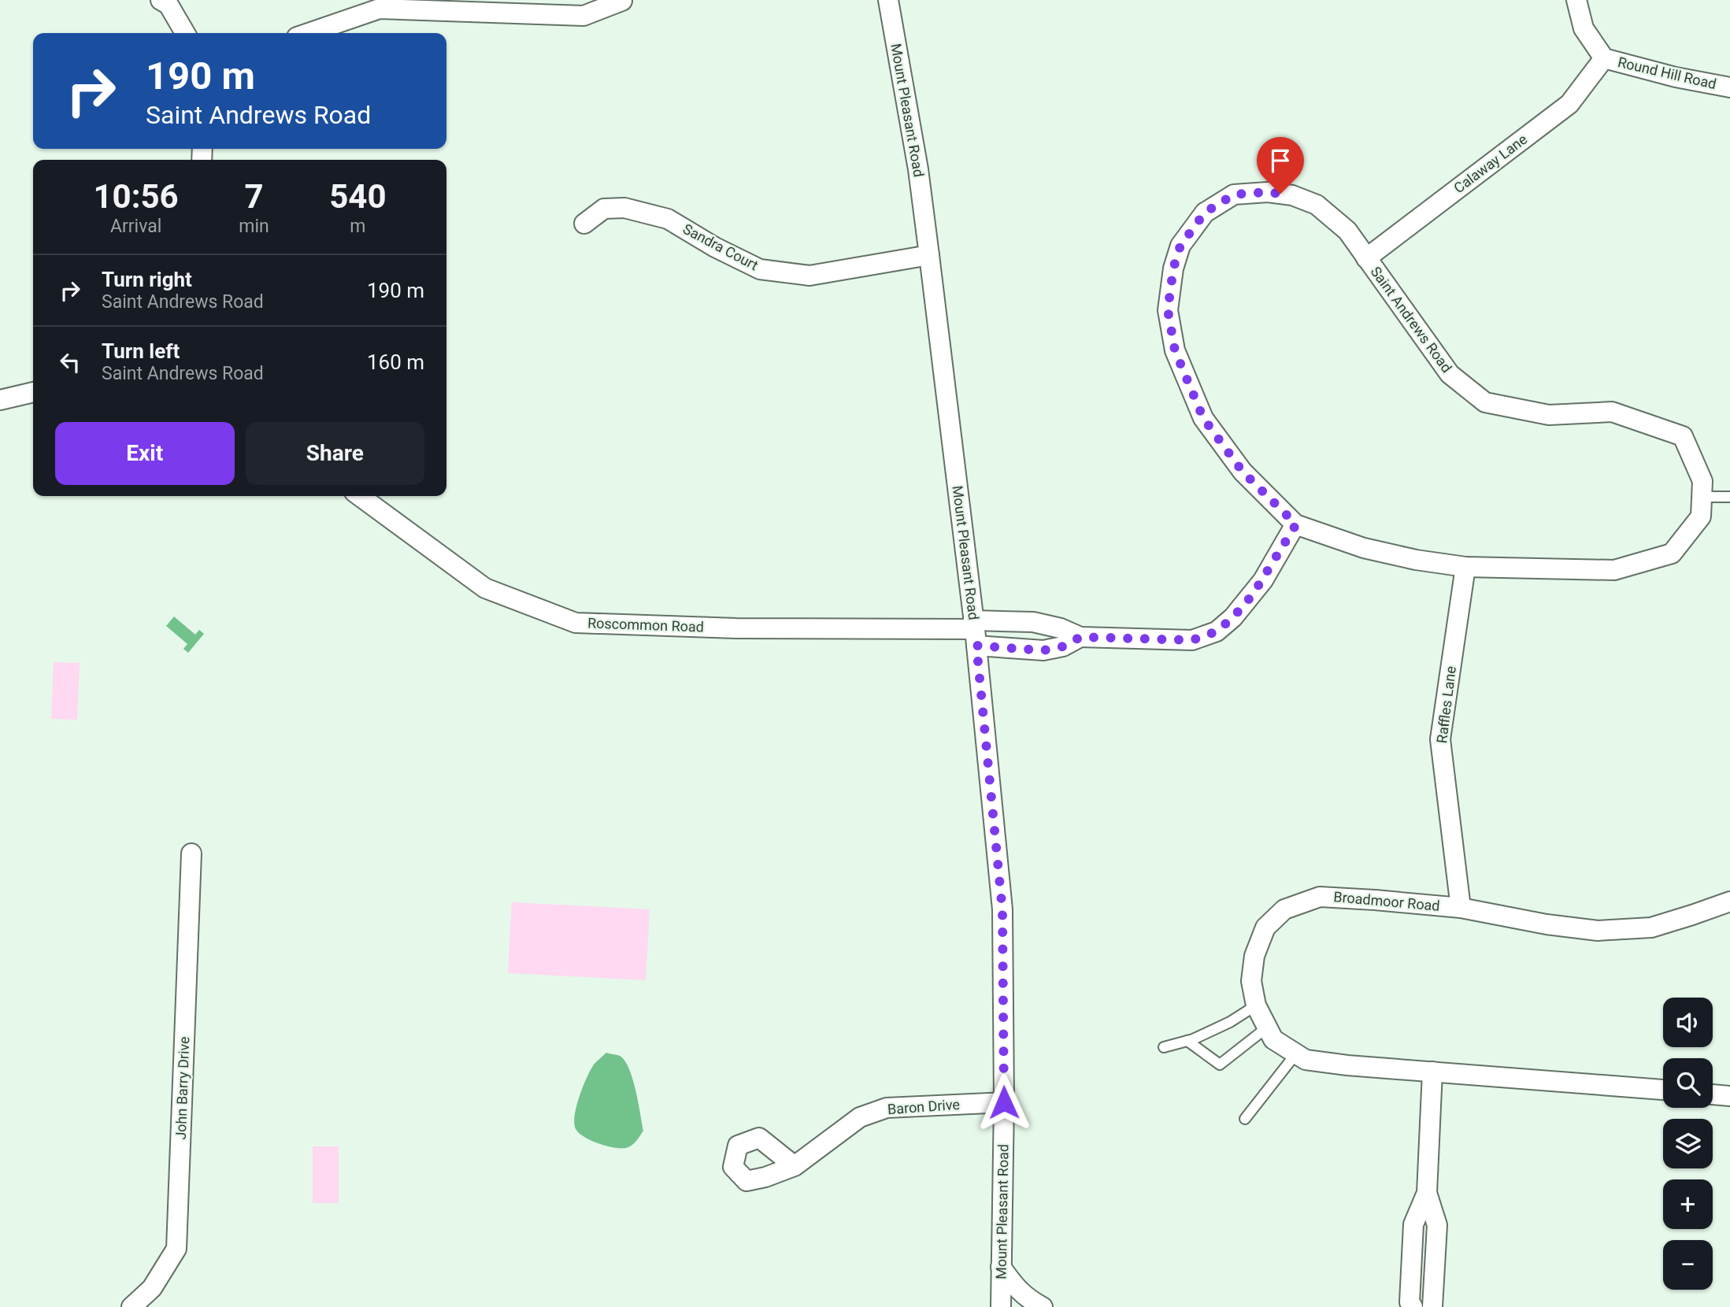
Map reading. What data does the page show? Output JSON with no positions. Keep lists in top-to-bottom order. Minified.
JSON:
{"streets":{"street":["Round Hill Road","Mount Pleasant Road","Calaway Lane","Sandra Court","Saint Andrews Road","Roscommon Road","Raffles Lane","Broadmoor Road","John Barry Drive","Baron Drive"]},"crossings":[["Round Hill Road","Calaway Lane"],["Mount Pleasant Road","Sandra Court"],["Mount Pleasant Road","Roscommon Road"],["Mount Pleasant Road","Baron Drive"],["Calaway Lane","Saint Andrews Road"],["Saint Andrews Road","Raffles Lane"],["Raffles Lane","Broadmoor Road"]],"page":{"turn":["190 m","Saint Andrews Road"],"eta":["10:56","Arrival","7","min","540","m"],"list":[{"name":"Turn right","note":"Saint Andrews Road","value":"190 m"},{"name":"Turn left","note":"Saint Andrews Road","value":"160 m"}],"buttons":["Exit","Share"],"map_buttons":["+","−"]}}
